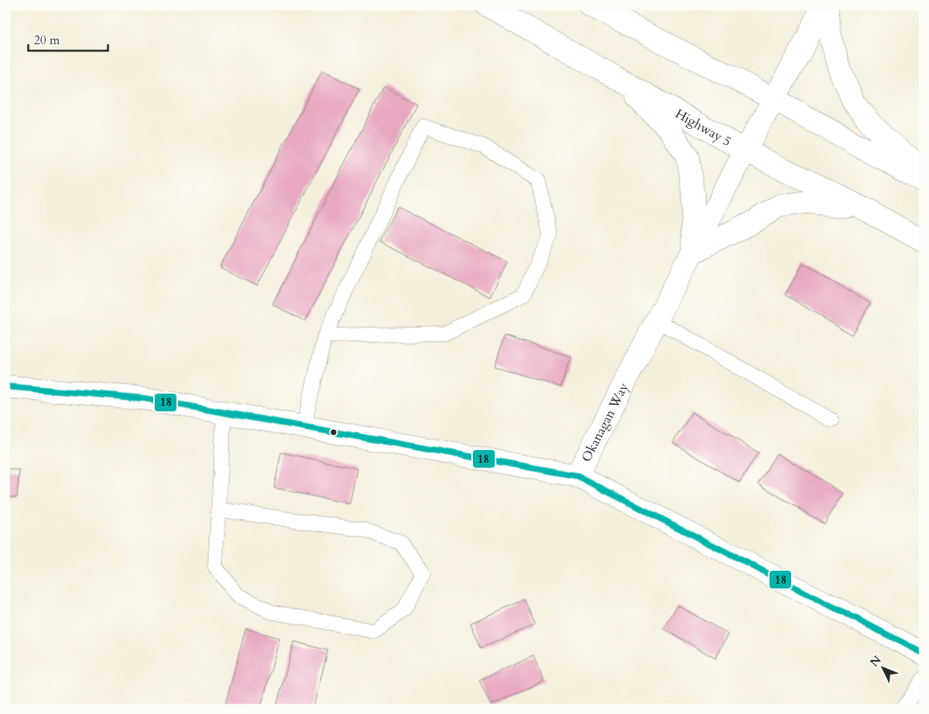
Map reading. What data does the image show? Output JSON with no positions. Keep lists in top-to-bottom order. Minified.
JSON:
{"streets":{"main road":["Highway 5","Okanagan Way"]},"crossings":[["Highway 5","Okanagan Way"]],"lines":["transit line 18"],"scale_bar":"20 m","north":"top left"}
